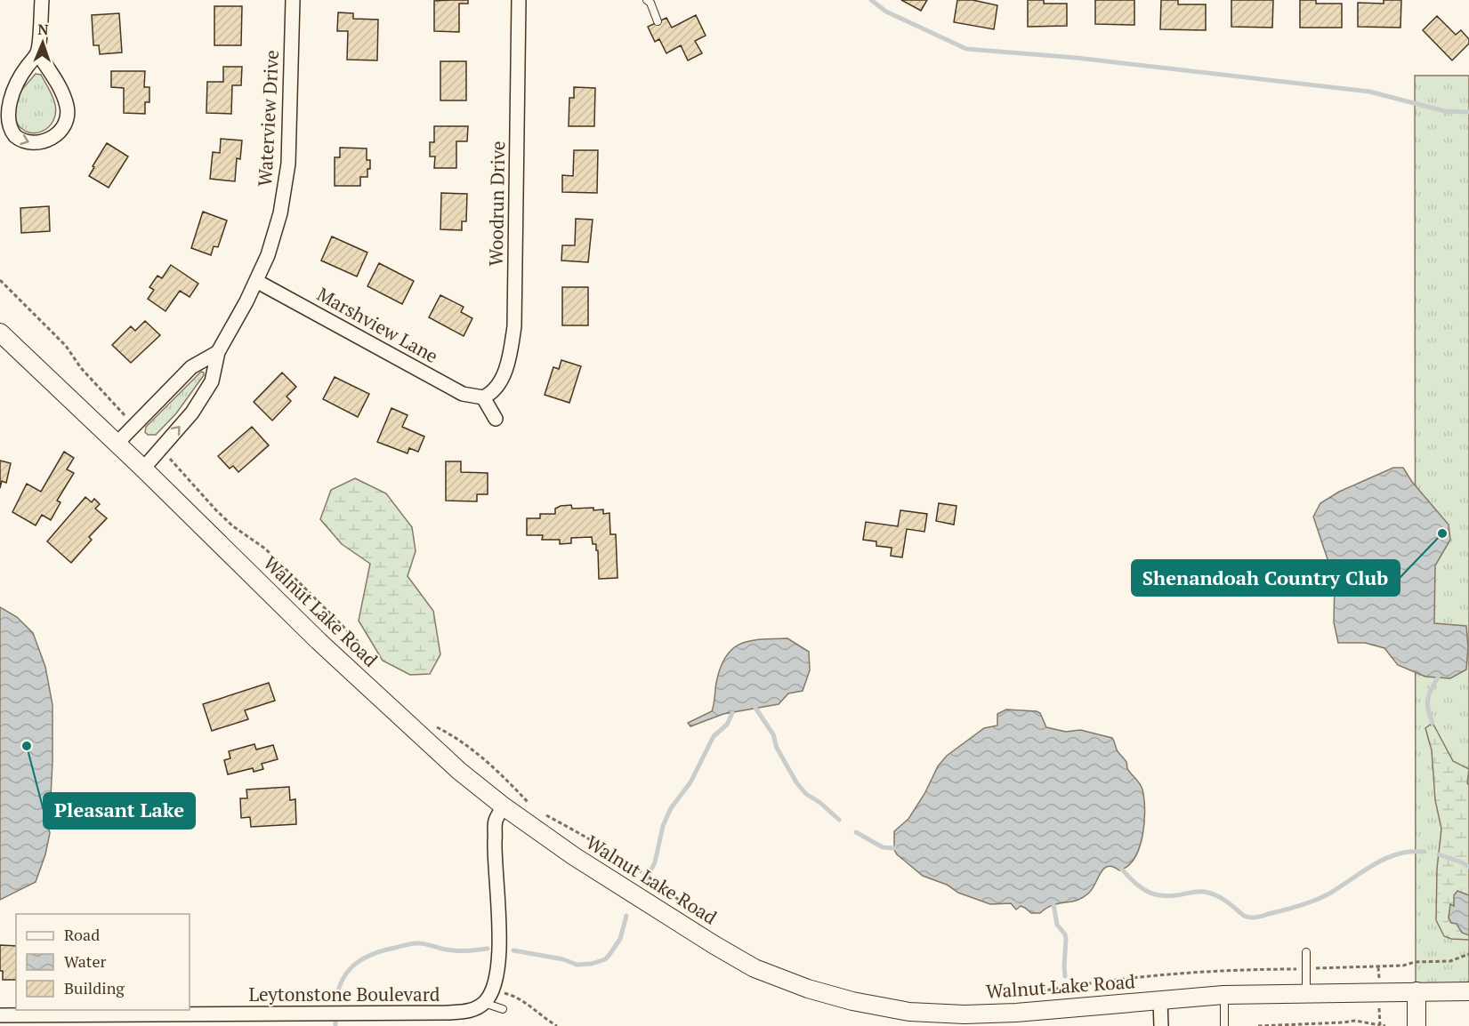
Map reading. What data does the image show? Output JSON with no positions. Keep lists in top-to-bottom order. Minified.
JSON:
{"streets":{"street":["Waterview Drive","Woodrun Drive","Marshview Lane","Walnut Lake Road","Leytonstone Boulevard"]},"crossings":[["Waterview Drive","Marshview Lane"],["Waterview Drive","Walnut Lake Road"],["Woodrun Drive","Marshview Lane"]],"places":["Shenandoah Country Club","Pleasant Lake"],"legend":["Road","Water","Building"],"north":"top"}
